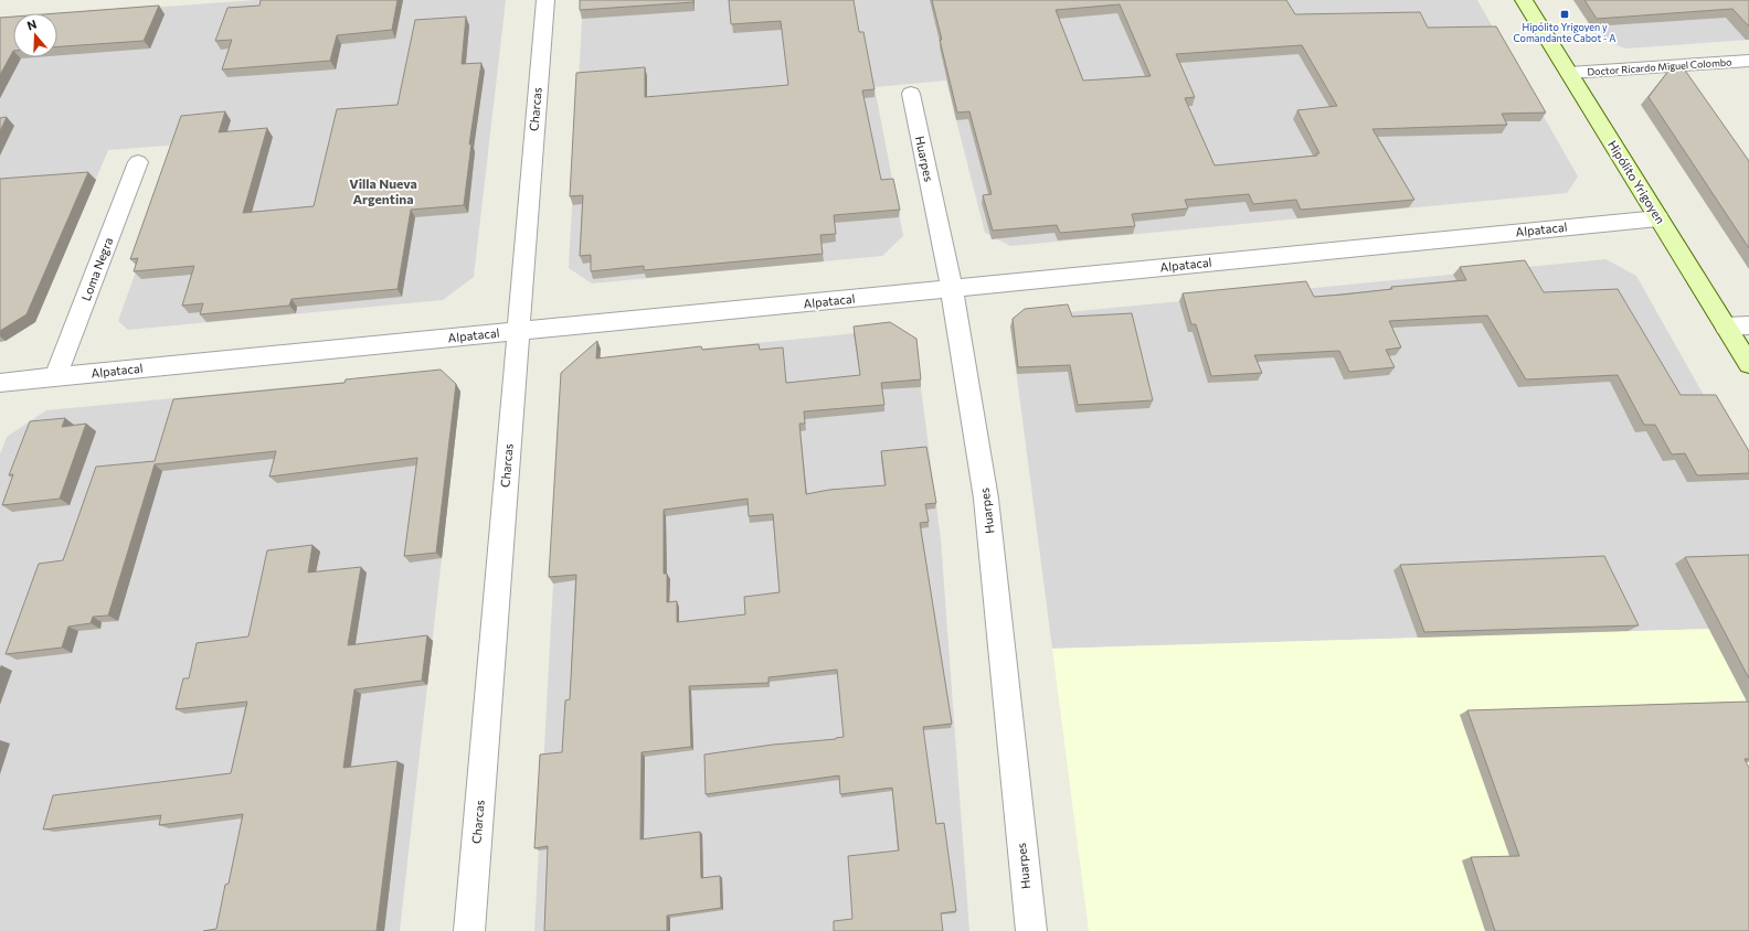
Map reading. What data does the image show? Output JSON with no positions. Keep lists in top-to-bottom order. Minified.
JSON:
{"streets":{"main road":["Hipólito Yrigoyen"],"street":["Doctor Ricardo Miguel Colombo","Charcas","Huarpes","Alpatacal","Loma Negra"]},"crossings":[["Doctor Ricardo Miguel Colombo","Hipólito Yrigoyen"],["Charcas","Alpatacal"],["Huarpes","Alpatacal"],["Hipólito Yrigoyen","Alpatacal"],["Alpatacal","Loma Negra"]],"districts":["Villa Nueva Argentina"],"places":{"transit":["Hipólito Yrigoyen y Comandante Cabot - A"]},"north":"top"}
